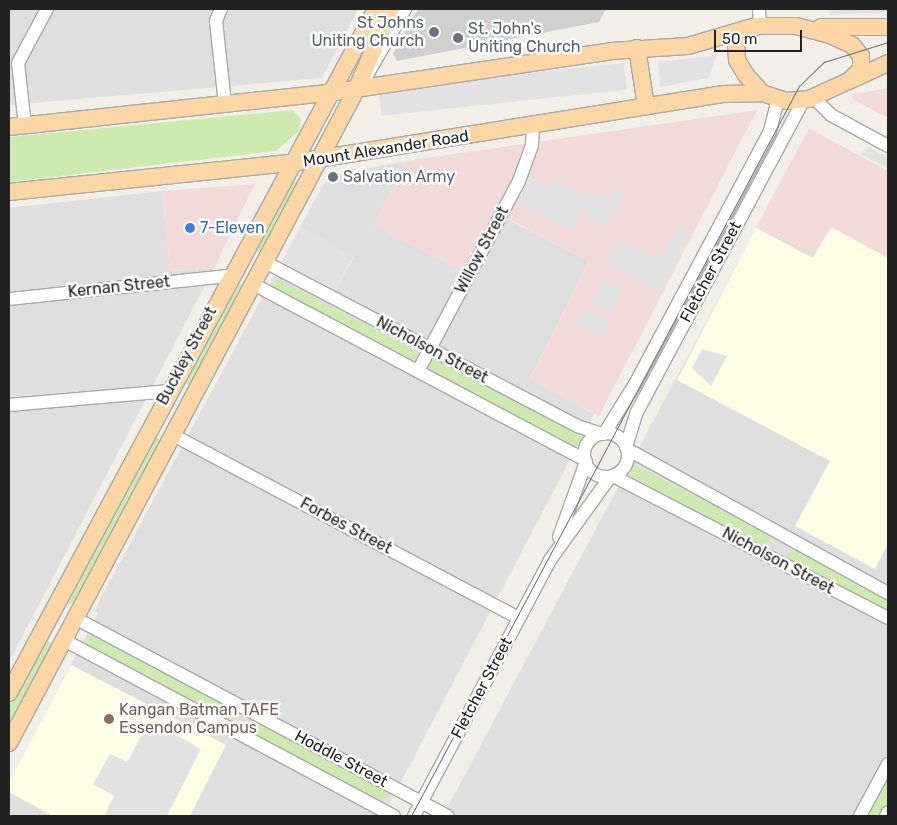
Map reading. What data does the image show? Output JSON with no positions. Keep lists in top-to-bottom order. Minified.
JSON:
{"streets":{"main road":["Mount Alexander Road","Buckley Street"],"street":["Willow Street","Fletcher Street","Kernan Street","Nicholson Street","Forbes Street","Hoddle Street"]},"crossings":[["Mount Alexander Road","Willow Street"],["Mount Alexander Road","Buckley Street"],["Willow Street","Nicholson Street"],["Fletcher Street","Nicholson Street"],["Fletcher Street","Forbes Street"],["Fletcher Street","Hoddle Street"],["Kernan Street","Buckley Street"],["Nicholson Street","Buckley Street"],["Buckley Street","Forbes Street"],["Buckley Street","Hoddle Street"]],"places":["St Johns Uniting Church","St. John's Uniting Church","Salvation Army","7-Eleven","Kangan Batman TAFE Essendon Campus"],"scale_bar":"50 m"}
